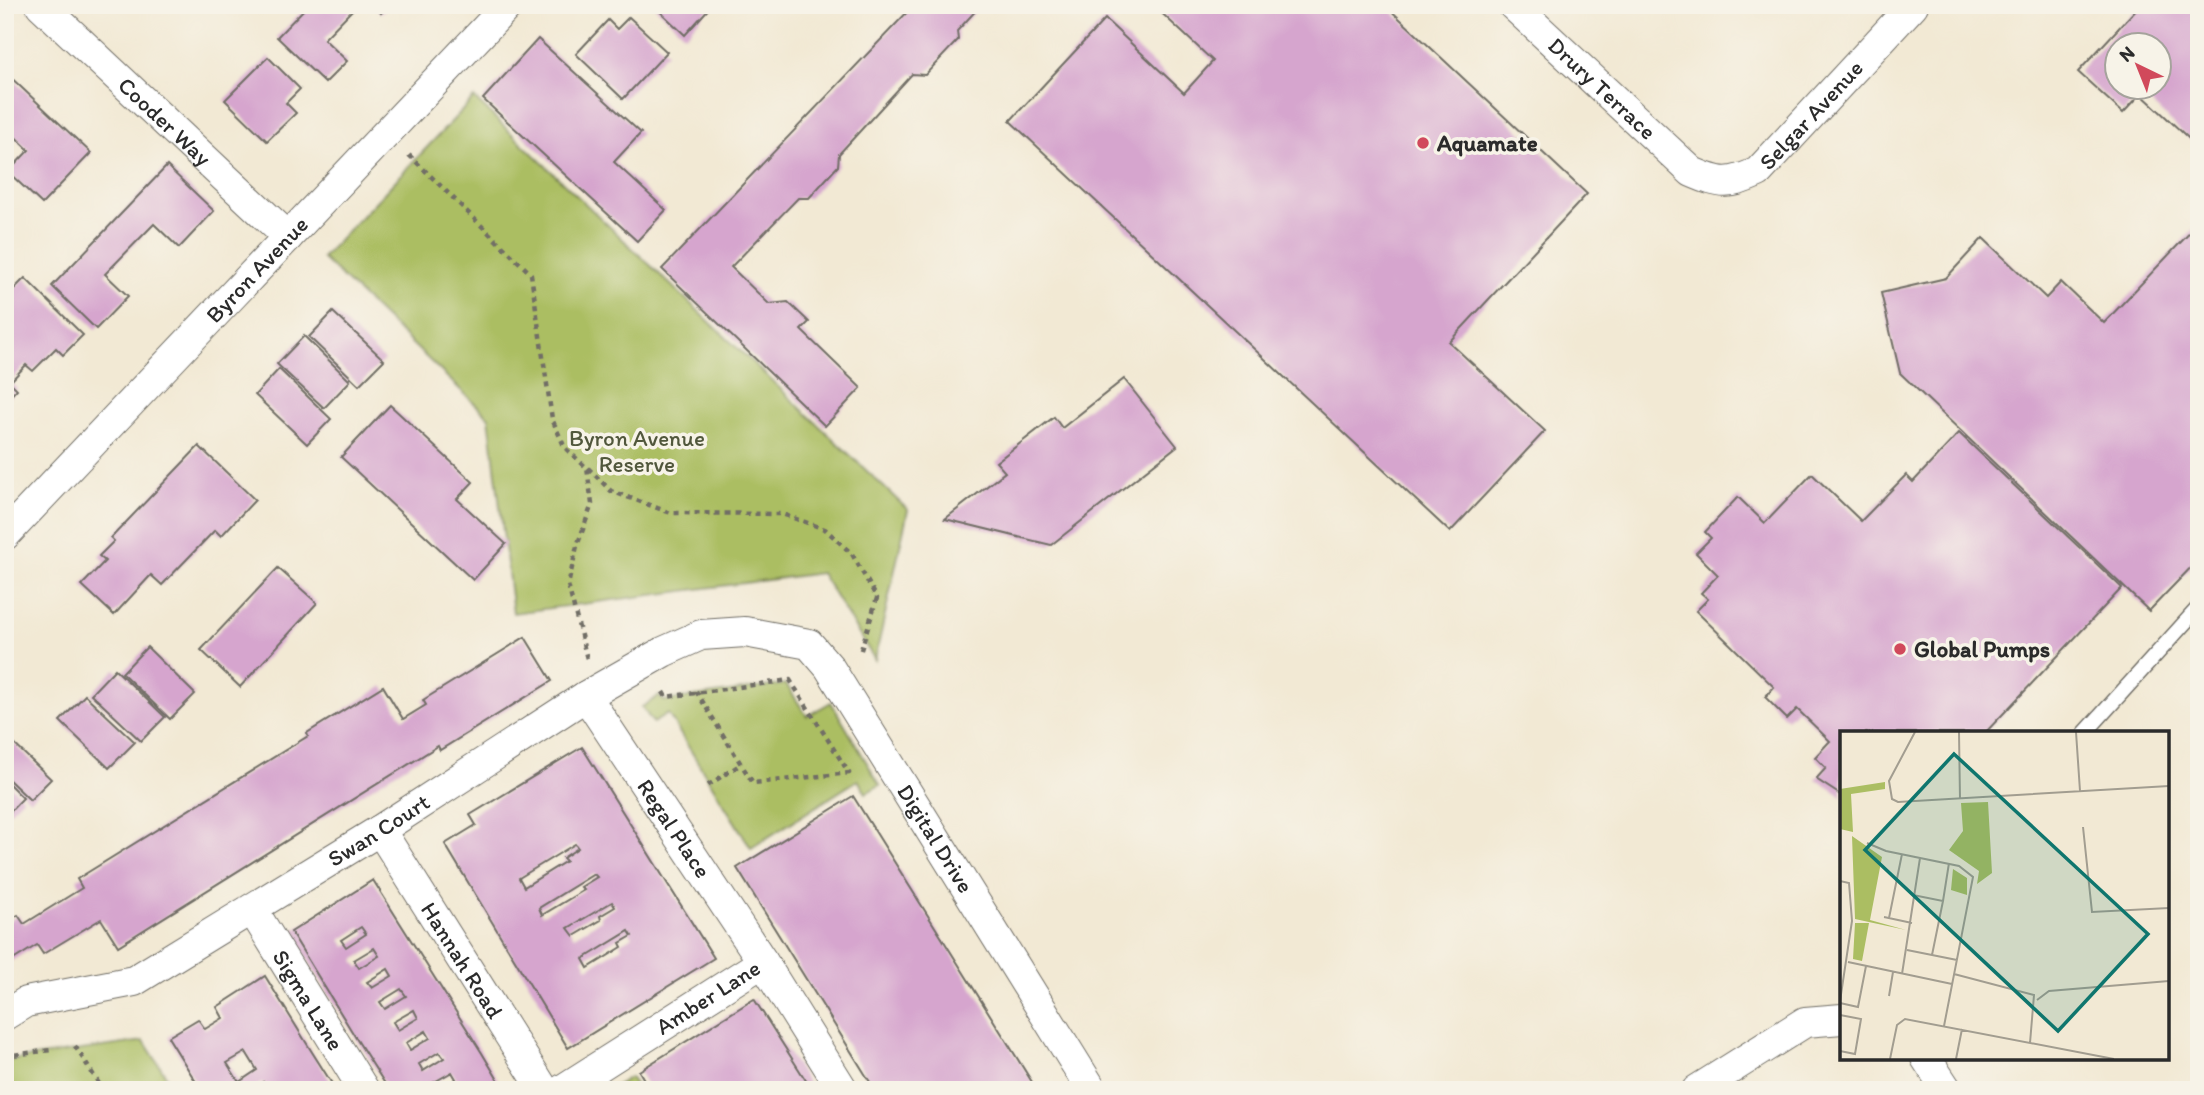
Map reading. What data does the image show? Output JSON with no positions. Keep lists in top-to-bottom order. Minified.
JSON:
{"streets":{"street":["Drury Terrace","Selgar Avenue","Cooder Way","Byron Avenue","Regal Place","Swan Court","Digital Drive","Hannah Road","Sigma Lane","Amber Lane"]},"crossings":[["Drury Terrace","Selgar Avenue"],["Cooder Way","Byron Avenue"],["Regal Place","Swan Court"],["Regal Place","Amber Lane"],["Swan Court","Digital Drive"],["Swan Court","Hannah Road"],["Swan Court","Sigma Lane"]],"parks":["Byron Avenue Reserve"],"places":["Aquamate","Global Pumps"],"north":"top left"}
